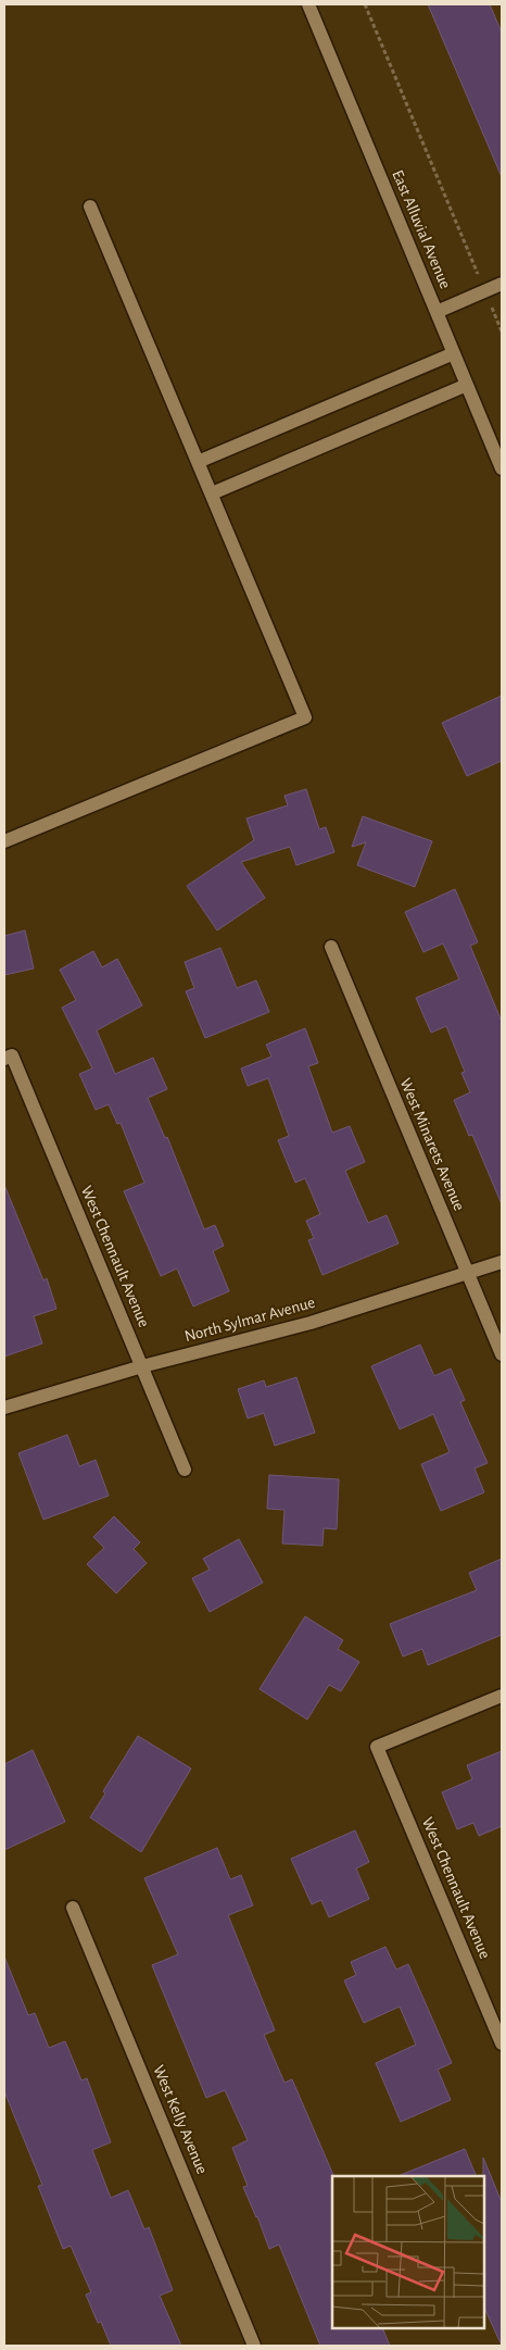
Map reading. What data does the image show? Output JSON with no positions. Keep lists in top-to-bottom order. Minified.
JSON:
{"streets":{"street":["East Alluvial Avenue","West Minarets Avenue","West Chennault Avenue","North Sylmar Avenue","West Kelly Avenue"]},"crossings":[["West Minarets Avenue","North Sylmar Avenue"],["West Chennault Avenue","North Sylmar Avenue"]]}
